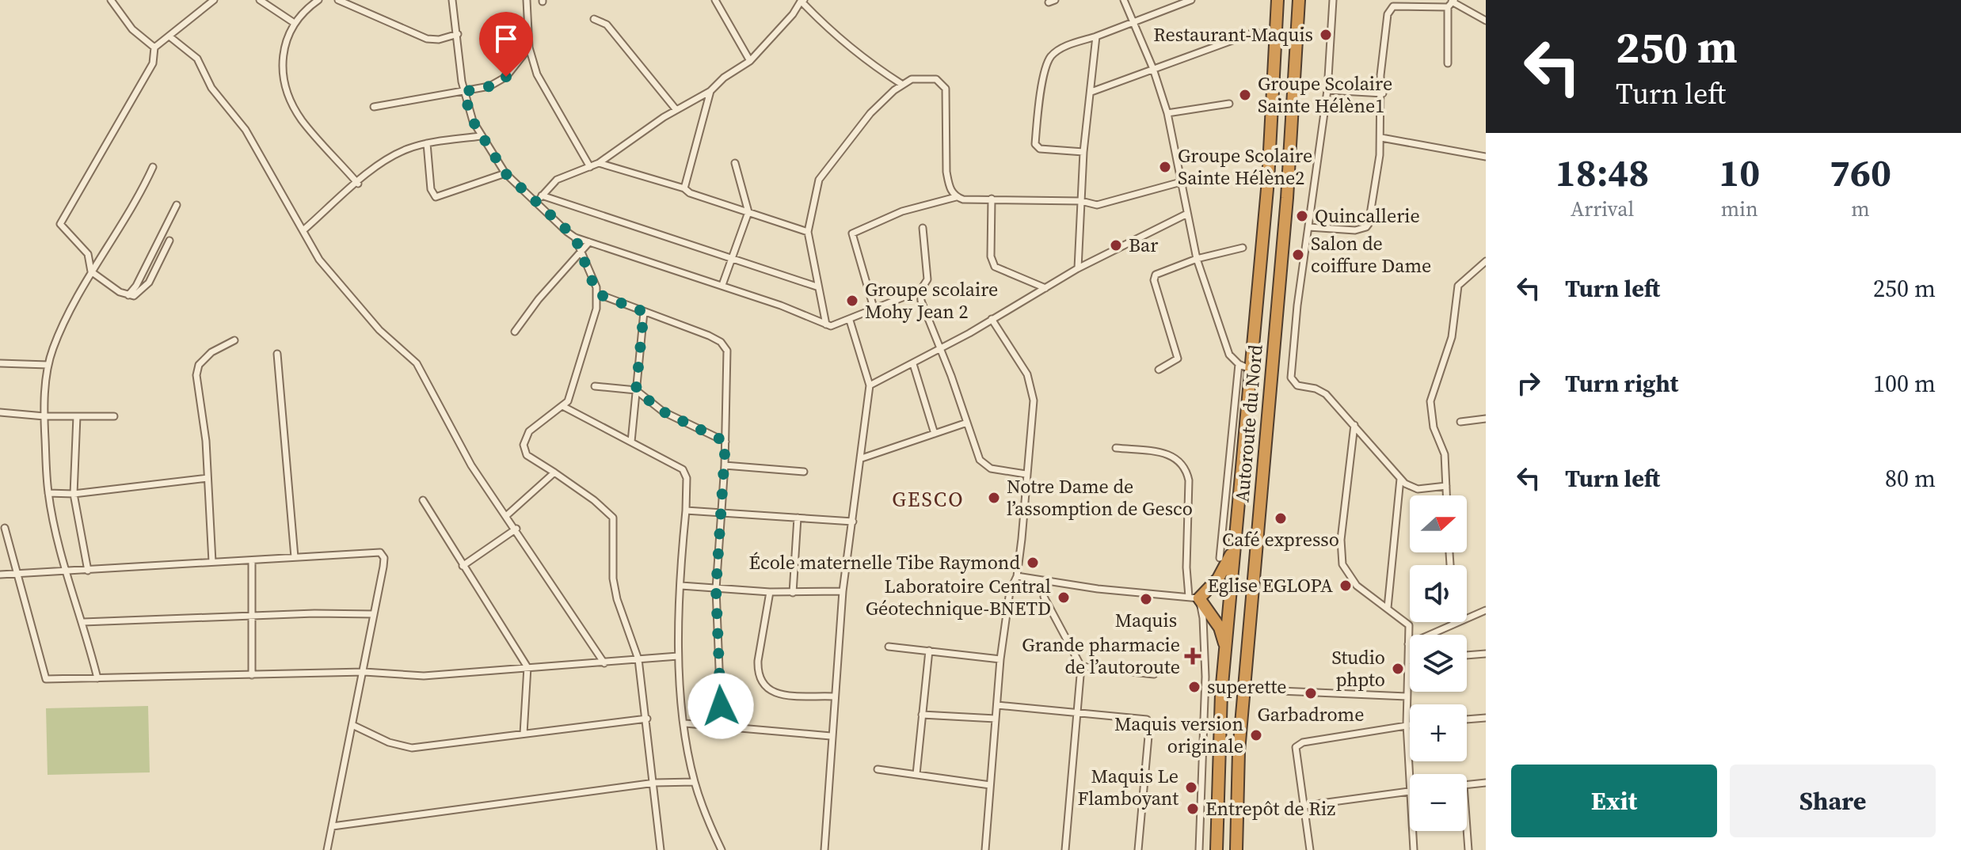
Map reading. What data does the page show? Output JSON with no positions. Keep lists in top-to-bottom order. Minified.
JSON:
{"streets":{"highway":["Autoroute du Nord"]},"districts":["GESCO"],"places":{"other":["Restaurant-Maquis","Groupe Scolaire Sainte Hélène1","Groupe Scolaire Sainte Hélène2","Quincallerie","Bar","Salon de coiffure Dame","Groupe scolaire Mohy Jean 2","Notre Dame de l’assomption de Gesco","Café expresso","École maternelle Tibe Raymond","Eglise EGLOPA","Laboratoire Central Géotechnique-BNETD","Maquis","Studio phpto","superette","Garbadrome","Maquis version originale","Maquis Le Flamboyant","Entrepôt de Riz"],"health":["Grande pharmacie de l’autoroute"]},"north":"right","page":{"turn":["250 m","Turn left"],"eta":["18:48","Arrival","10","min","760","m"],"list":[{"name":"Turn left","value":"250 m"},{"name":"Turn right","value":"100 m"},{"name":"Turn left","value":"80 m"}],"map_buttons":["+","−"],"buttons":["Exit","Share"]}}
